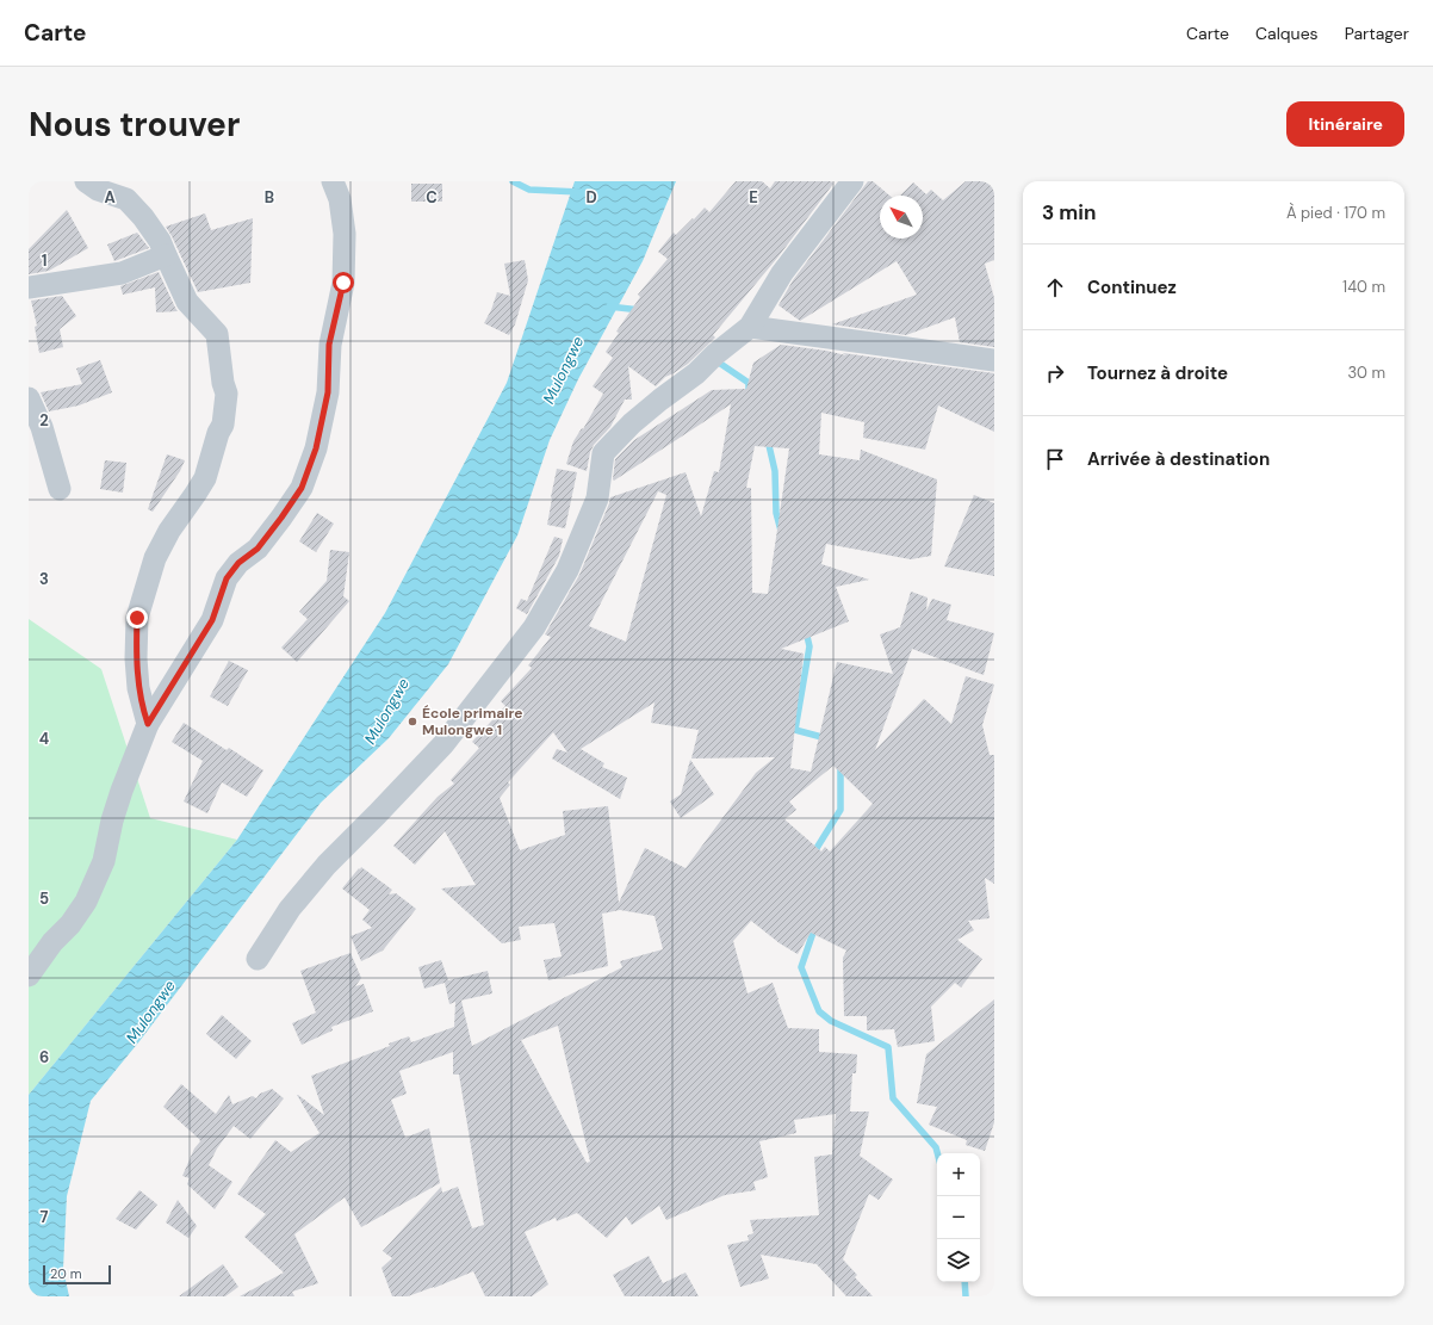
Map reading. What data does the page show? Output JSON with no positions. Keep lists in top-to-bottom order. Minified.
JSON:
{"water":["Mulongwe"],"places":["École primaire Mulongwe 1"],"scale_bar":"20 m","north":"top left","page":{"header":"Carte","nav":["Carte","Calques","Partager"],"buttons":"Itinéraire","title":"Nous trouver","heading":["3 min","À pied · 170 m"],"list":[["Continuez","140 m"],["Tournez à droite","30 m"],"Arrivée à destination"],"map_buttons":["+","−"],"scale":"20 m"},"grid":{"columns":["A","B","C","D","E"],"rows":["1","2","3","4","5","6","7"]}}
